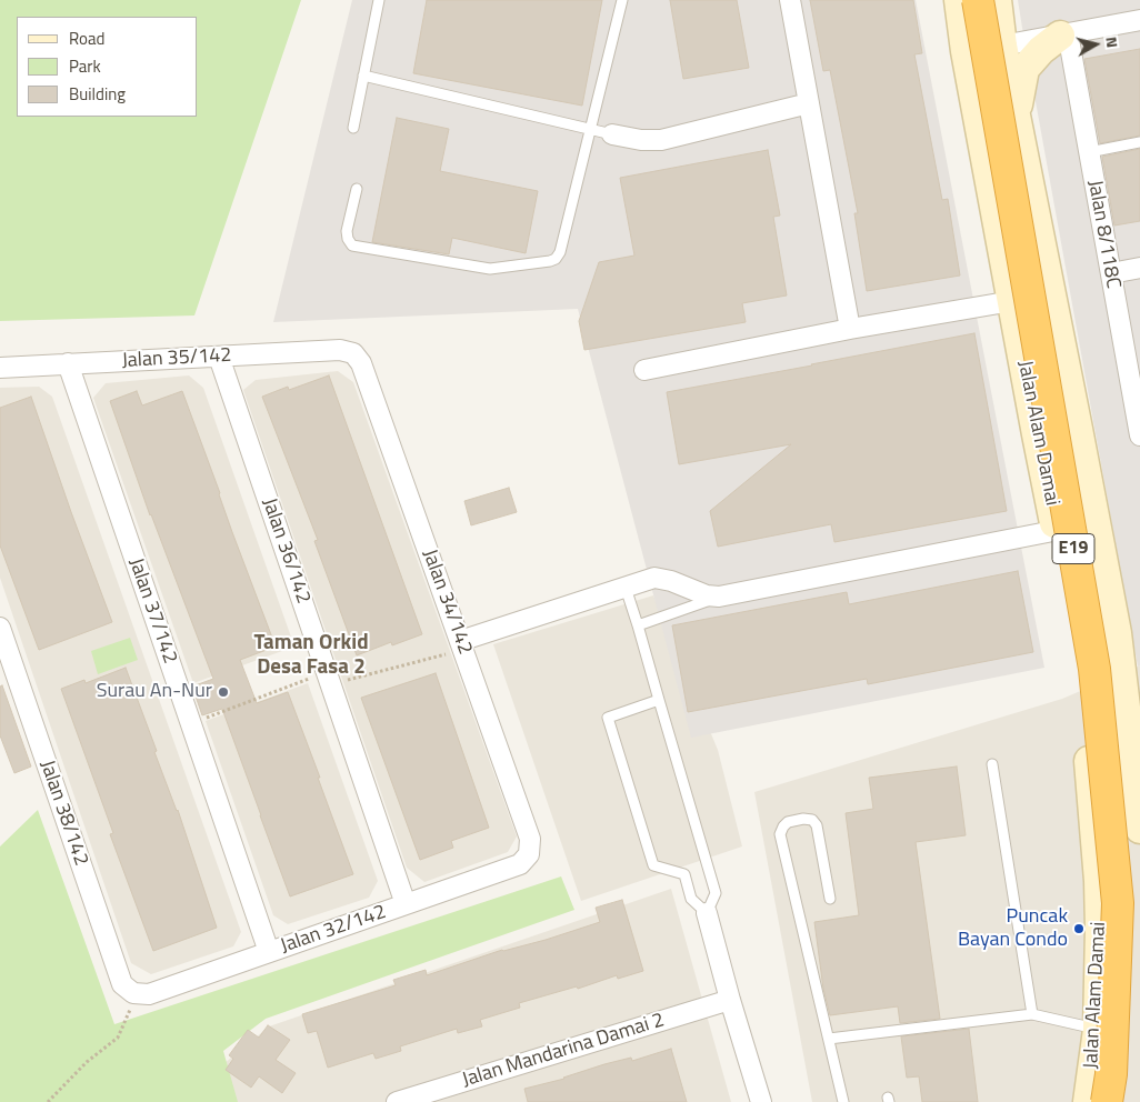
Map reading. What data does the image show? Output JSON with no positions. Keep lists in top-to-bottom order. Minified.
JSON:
{"streets":{"highway":["E19"],"main road":["Jalan Alam Damai"],"street":["Jalan 8/118C","Jalan 35/142","Jalan 36/142","Jalan 34/142","Jalan 37/142","Jalan 38/142","Jalan 32/142","Jalan Mandarina Damai 2"]},"crossings":[["Jalan 35/142","Jalan 36/142"],["Jalan 35/142","Jalan 34/142"],["Jalan 35/142","Jalan 37/142"],["Jalan 36/142","Jalan 32/142"],["Jalan 34/142","Jalan 32/142"],["Jalan 37/142","Jalan 32/142"],["Jalan 38/142","Jalan 32/142"]],"districts":["Taman Orkid Desa Fasa 2"],"places":["Surau An-Nur","Puncak Bayan Condo"],"legend":["Road","Park","Building"],"north":"right"}
